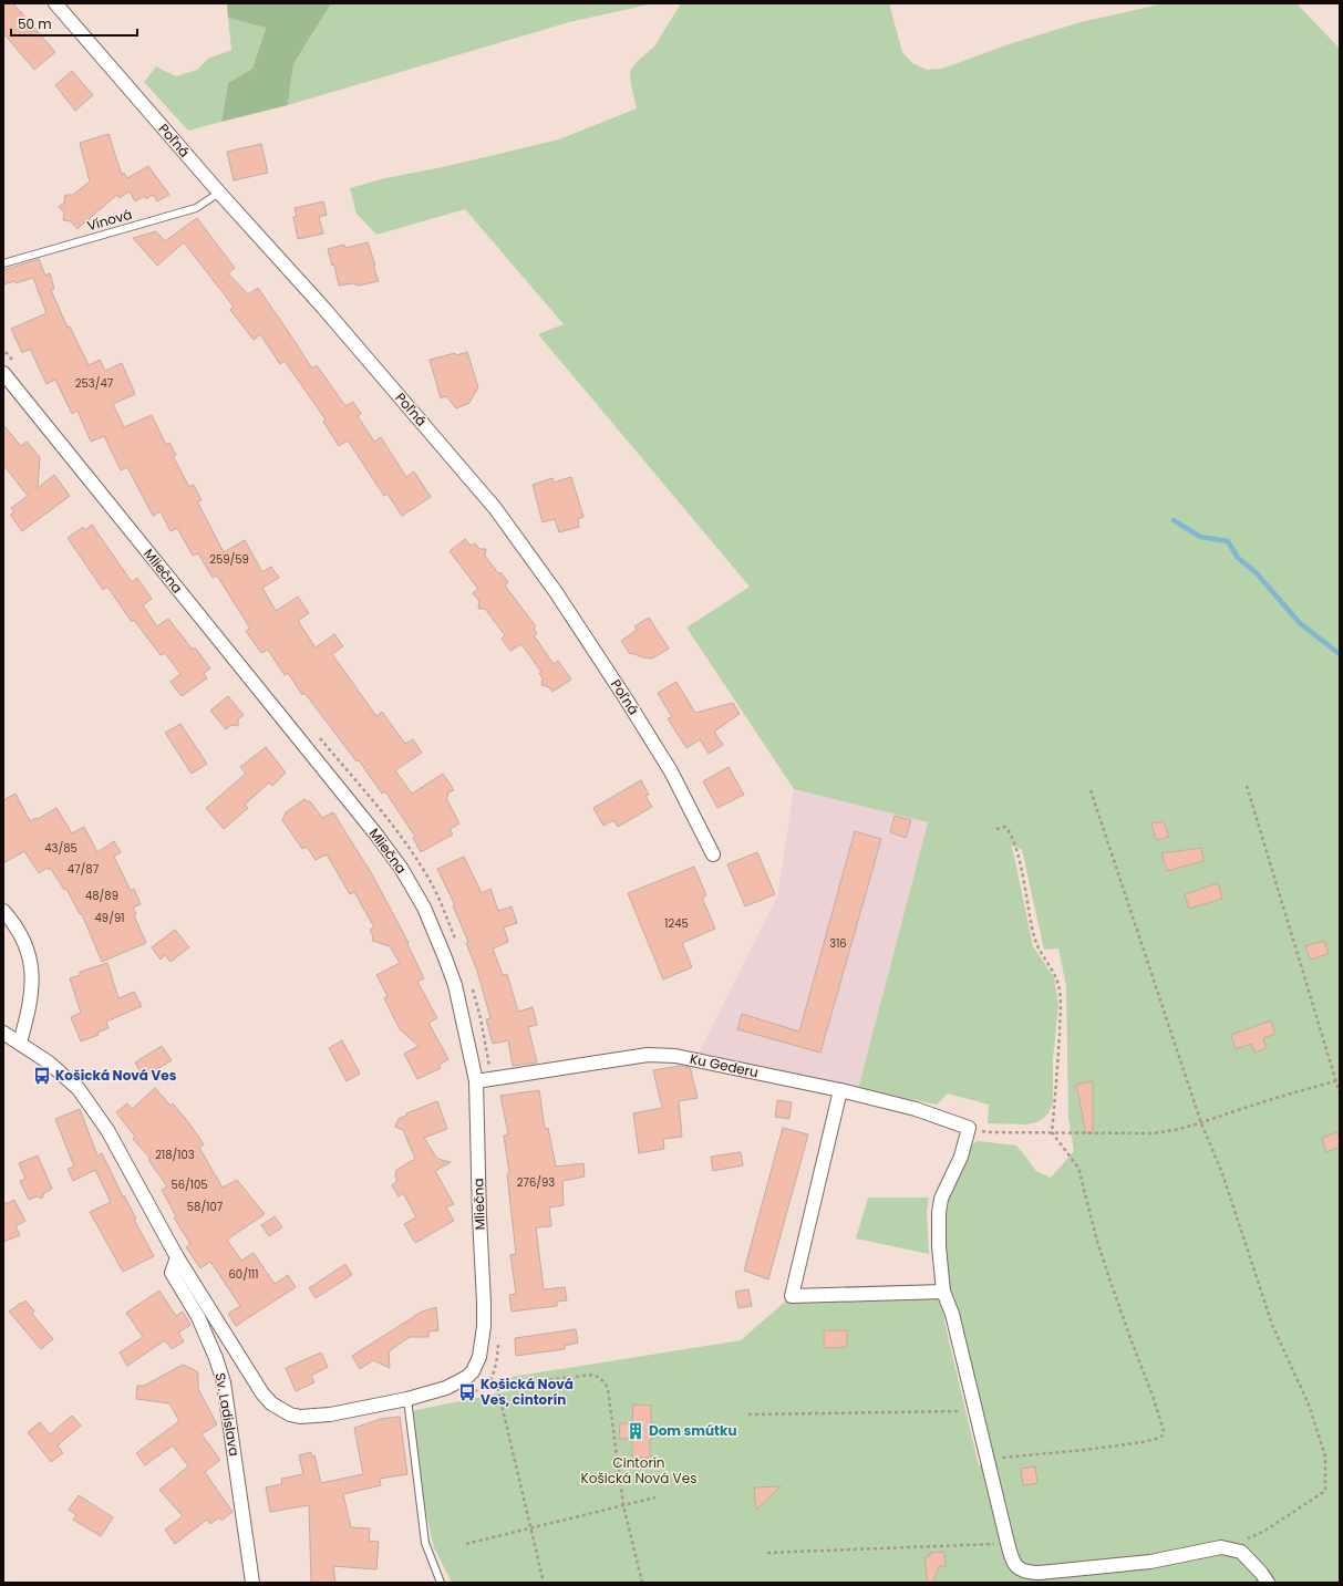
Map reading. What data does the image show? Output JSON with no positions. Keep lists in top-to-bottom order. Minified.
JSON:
{"streets":{"street":["Poľná","Mliečna","Ku Gederu","Sv. Ladislava"],"lane":["Vínová"]},"crossings":[["Poľná","Vínová"],["Mliečna","Ku Gederu"],["Mliečna","Sv. Ladislava"]],"parks":["Cintorín Košická Nová Ves"],"places":{"bus stop":["Košická Nová Ves","Košická Nová Ves, cintorín"],"building":["Dom smútku"]},"house_numbers":["253/47","259/59","43/85","47/87","48/89","49/91","1245","316","218/103","276/93","56/105","58/107","60/111"],"scale_bar":"50 m"}
